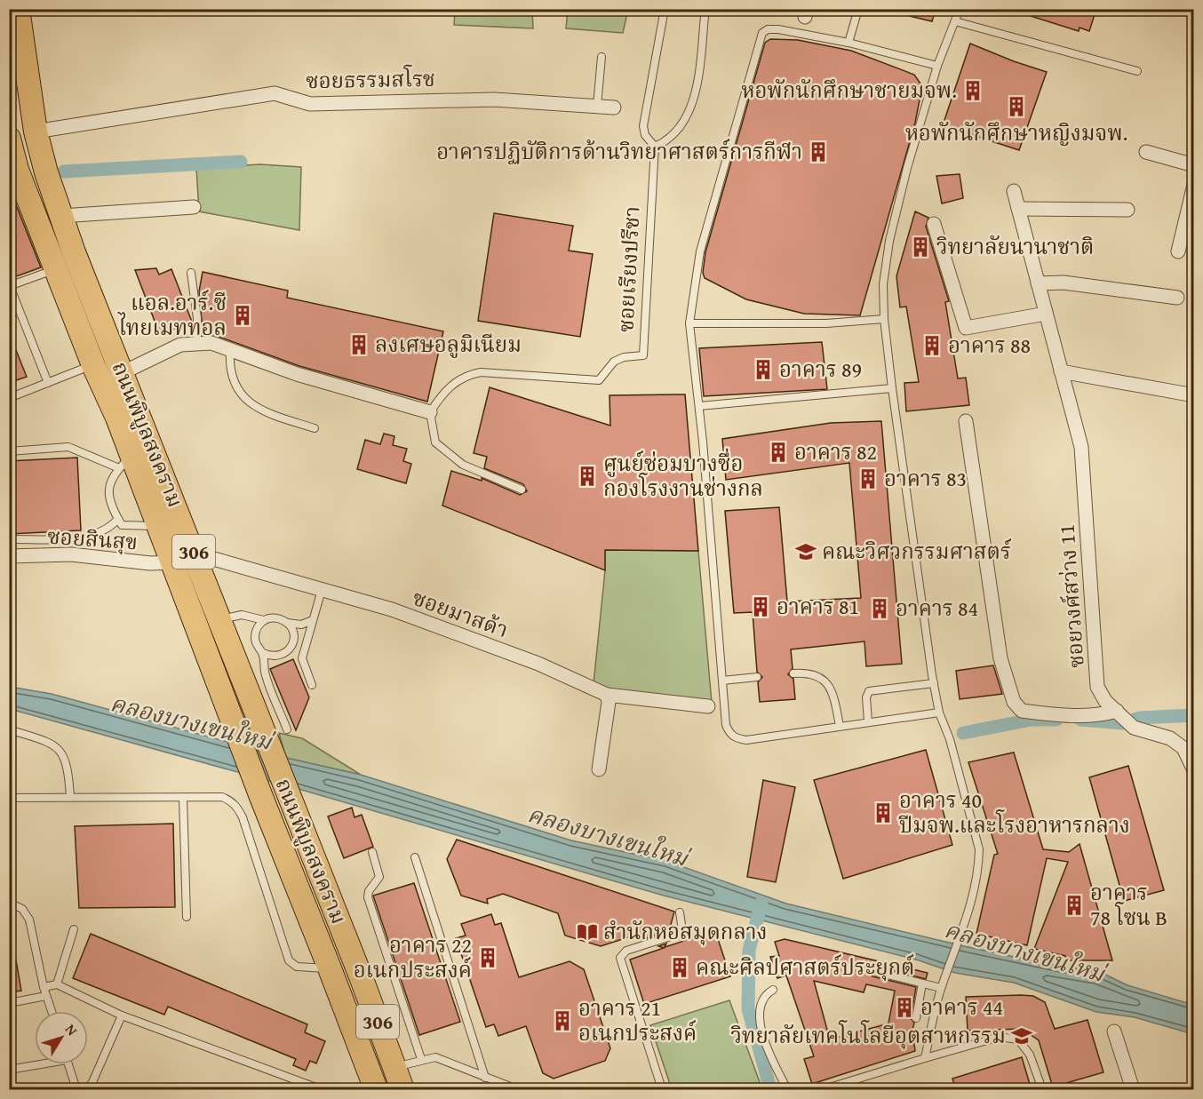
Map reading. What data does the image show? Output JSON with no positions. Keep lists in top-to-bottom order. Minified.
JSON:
{"streets":{"main road":["ถนนพิบูลสงคราม","306"],"street":["ซอยธรรมสโรช","ซอยสินสุข","ซอยวงศ์สว่าง 11","ซอยมาสด้า"],"lane":["ซอยเรียงปรีชา"]},"crossings":[["ซอยธรรมสโรช","ถนนพิบูลสงคราม"],["ถนนพิบูลสงคราม","ซอยสินสุข"],["ถนนพิบูลสงคราม","ซอยมาสด้า"]],"water":["คลองบางเขนใหม่"],"places":{"building":["หอพักนักศึกษาชายมจพ.","หอพักนักศึกษาหญิงมจพ.","อาคารปฏิบัติการด้านวิทยาศาสตร์การกีฬา","วิทยาลัยนานาชาติ","แอล.อาร์.ซี ไทยเมททอล","ลงเศษอลูมิเนียม","อาคาร 88","อาคาร 89","อาคาร 82","ศูนย์ซ่อมบางซื่อ กองโรงงานช่างกล","อาคาร 83","อาคาร 81","อาคาร 84","อาคาร 40 ปีมจพ.และโรงอาหารกลาง","อาคาร 78 โซน B","อาคาร 22 อเนกประสงค์","คณะศิลปศาสตร์ประยุกต์","อาคาร 44","อาคาร 21 อเนกประสงค์"],"school or university":["คณะวิศวกรรมศาสตร์","วิทยาลัยเทคโนโลยีอุตสาหกรรม"],"library":["สำนักหอสมุดกลาง"]},"north":"top right"}
